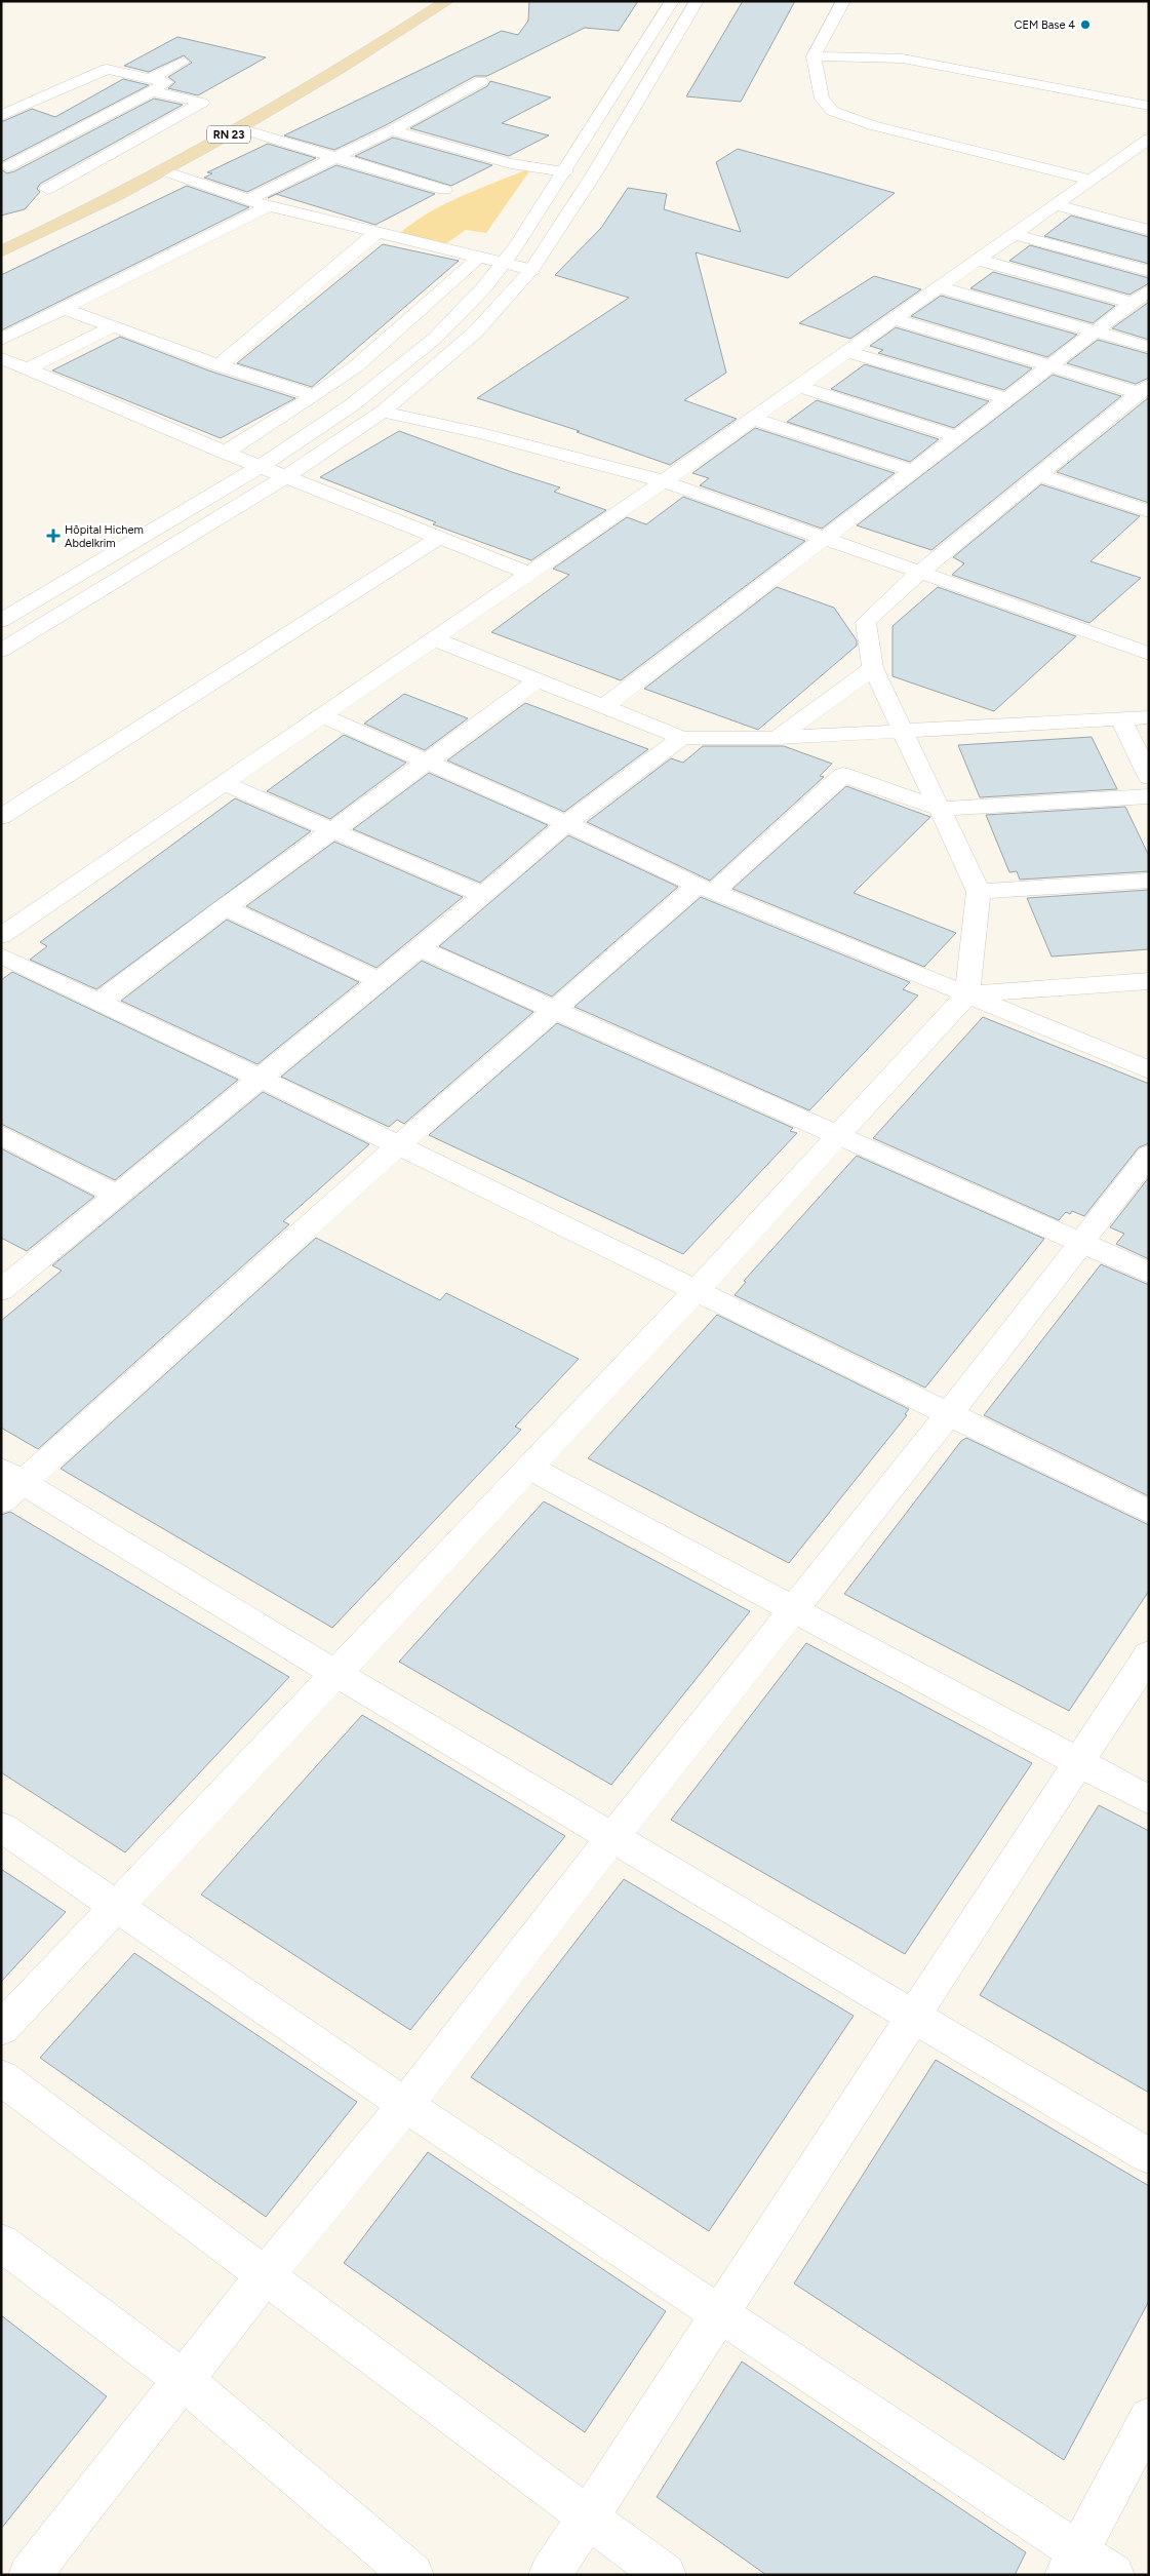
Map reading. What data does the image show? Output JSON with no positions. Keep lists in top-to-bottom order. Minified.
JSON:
{"streets":{"main road":["RN 23"]},"places":{"other":["CEM Base 4"],"health":["Hôpital Hichem Abdelkrim"]}}
